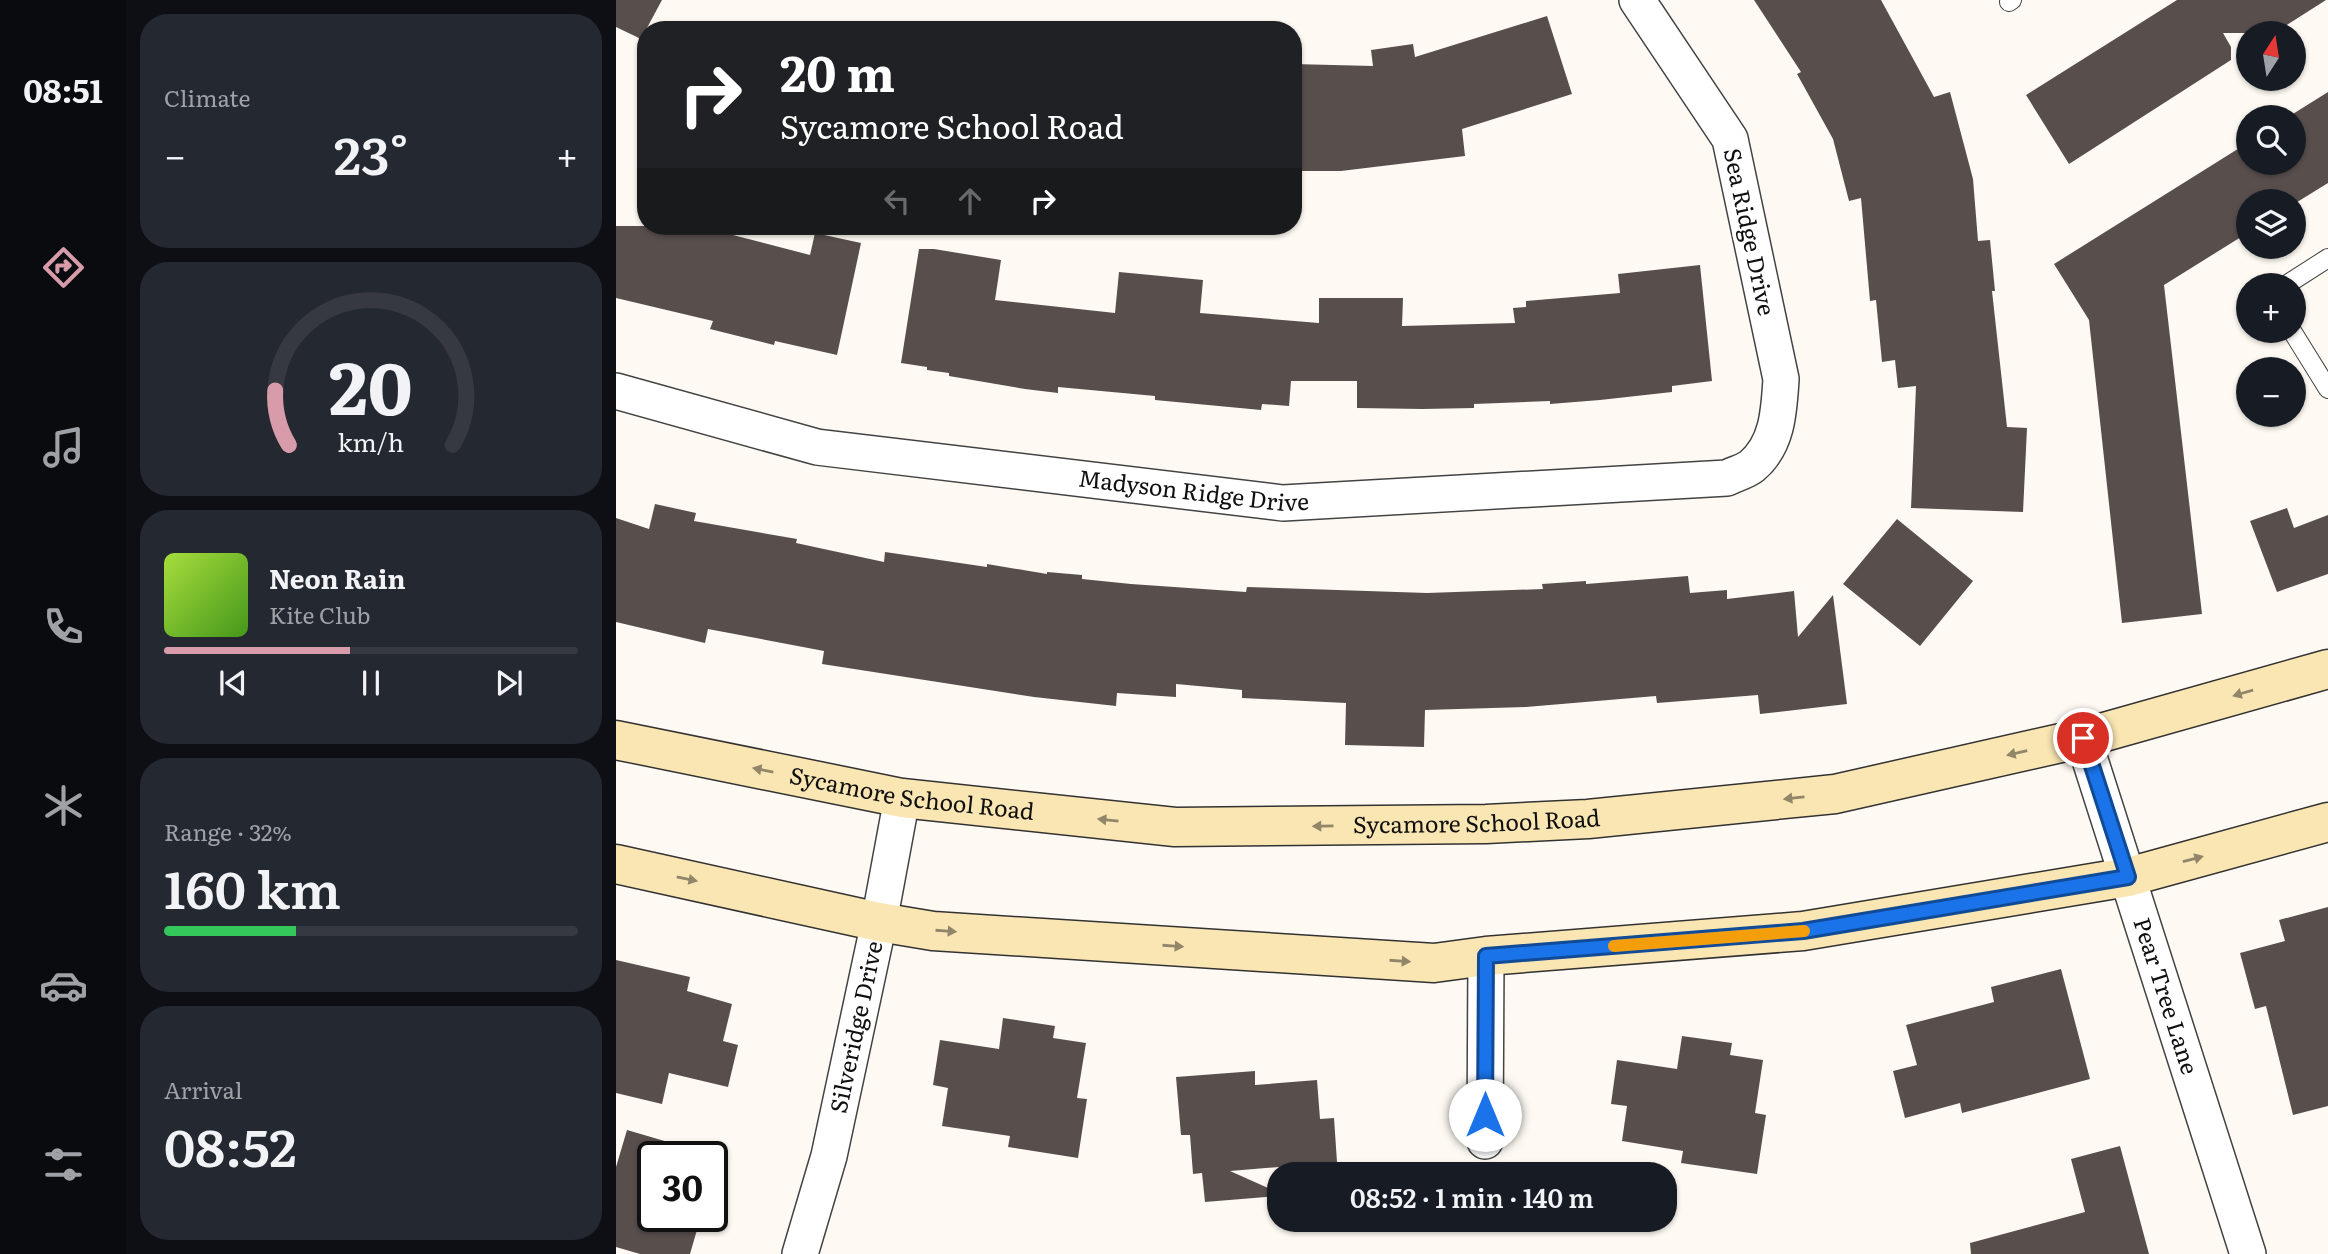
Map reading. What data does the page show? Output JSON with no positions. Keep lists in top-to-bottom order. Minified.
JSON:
{"streets":{"main road":["Sycamore School Road"],"street":["Sea Ridge Drive","Madyson Ridge Drive","Pear Tree Lane","Silveridge Drive"]},"crossings":[["Sea Ridge Drive","Madyson Ridge Drive"],["Sycamore School Road","Pear Tree Lane"],["Sycamore School Road","Silveridge Drive"]],"north":"top","page":{"tabs":"08:51","tile":["Climate",["Range · 32%","160 km"],["Arrival","08:52"]],"map_buttons":["+","−"],"turn":["20 m","Sycamore School Road"],"heat":["−","23°","+"],"song":["Neon Rain","Kite Club"],"limit":"30","trip":"08:52 · 1 min · 140 m","gauge":["20","km/h"]}}
